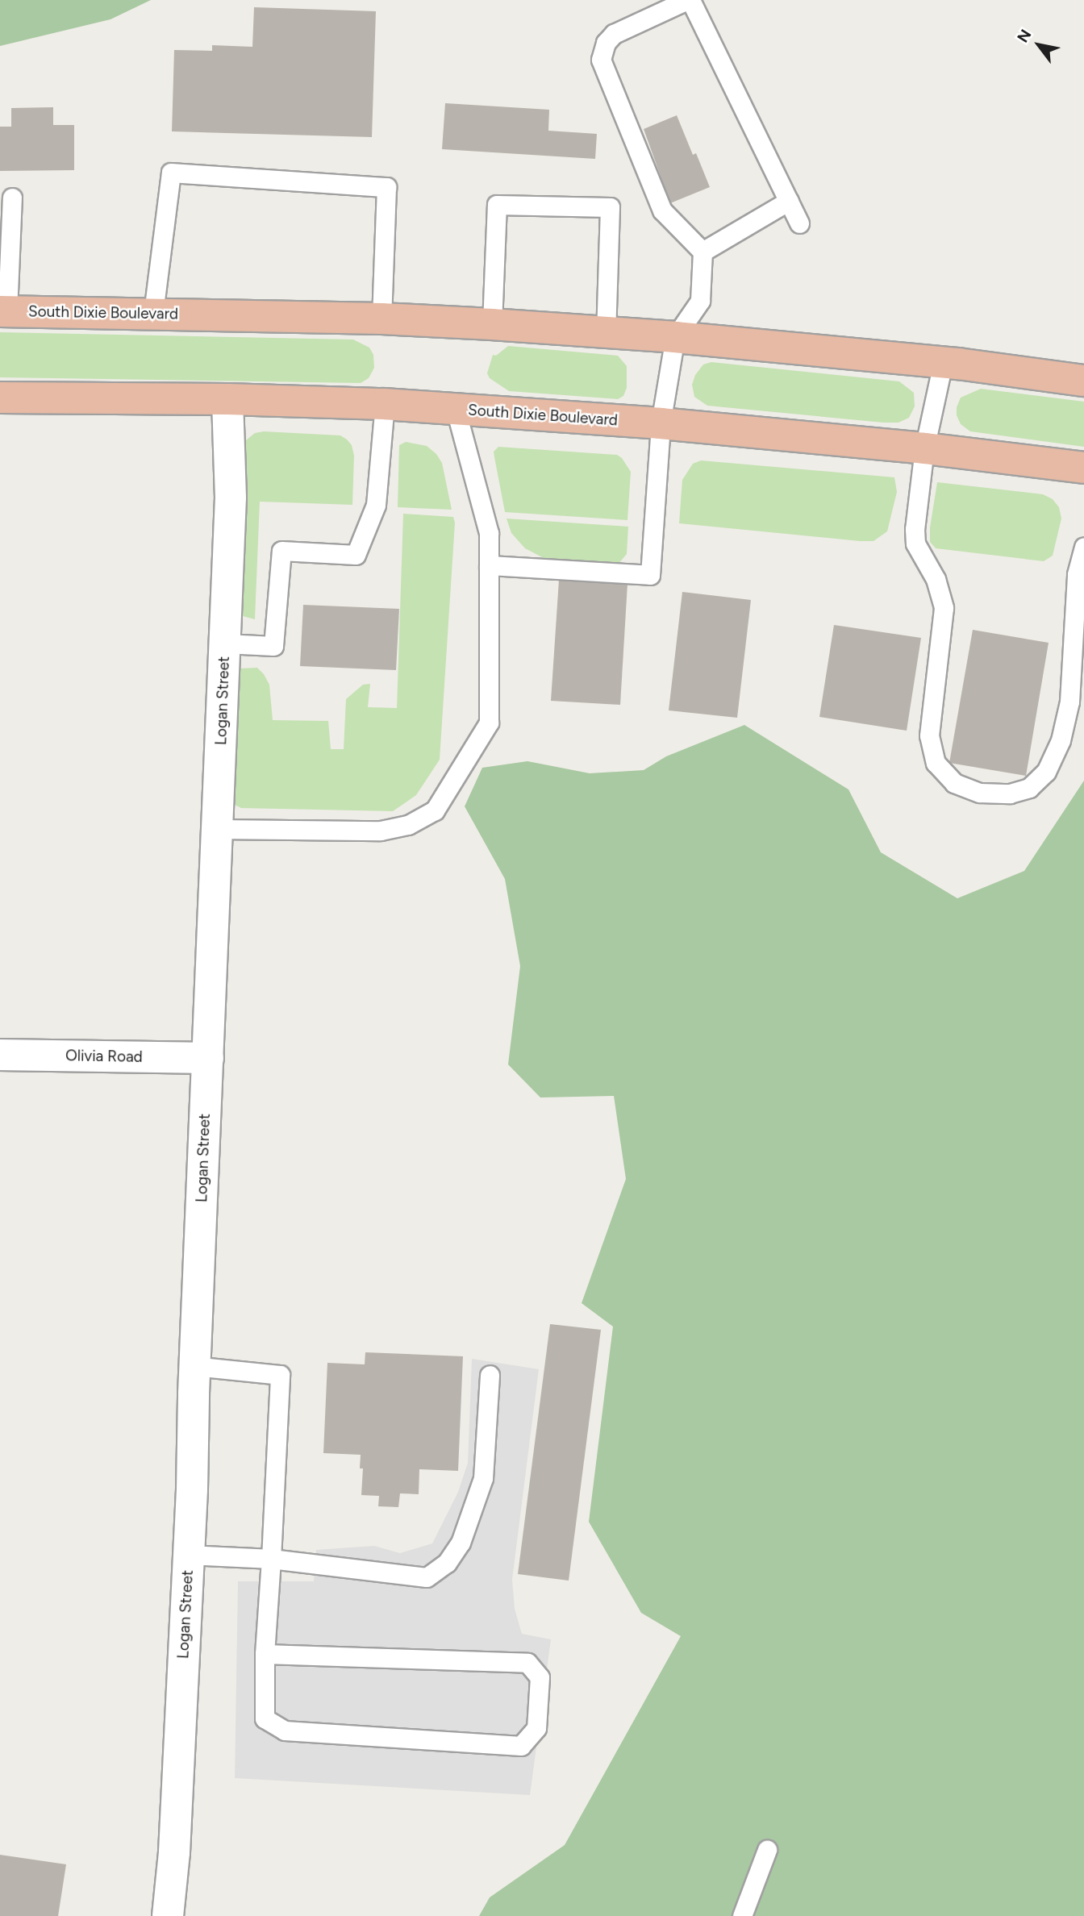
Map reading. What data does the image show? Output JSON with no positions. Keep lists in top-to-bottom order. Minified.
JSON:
{"streets":{"highway":["South Dixie Boulevard"],"street":["Logan Street","Olivia Road"]},"crossings":[["South Dixie Boulevard","Logan Street"],["Logan Street","Olivia Road"]],"north":"top left"}
